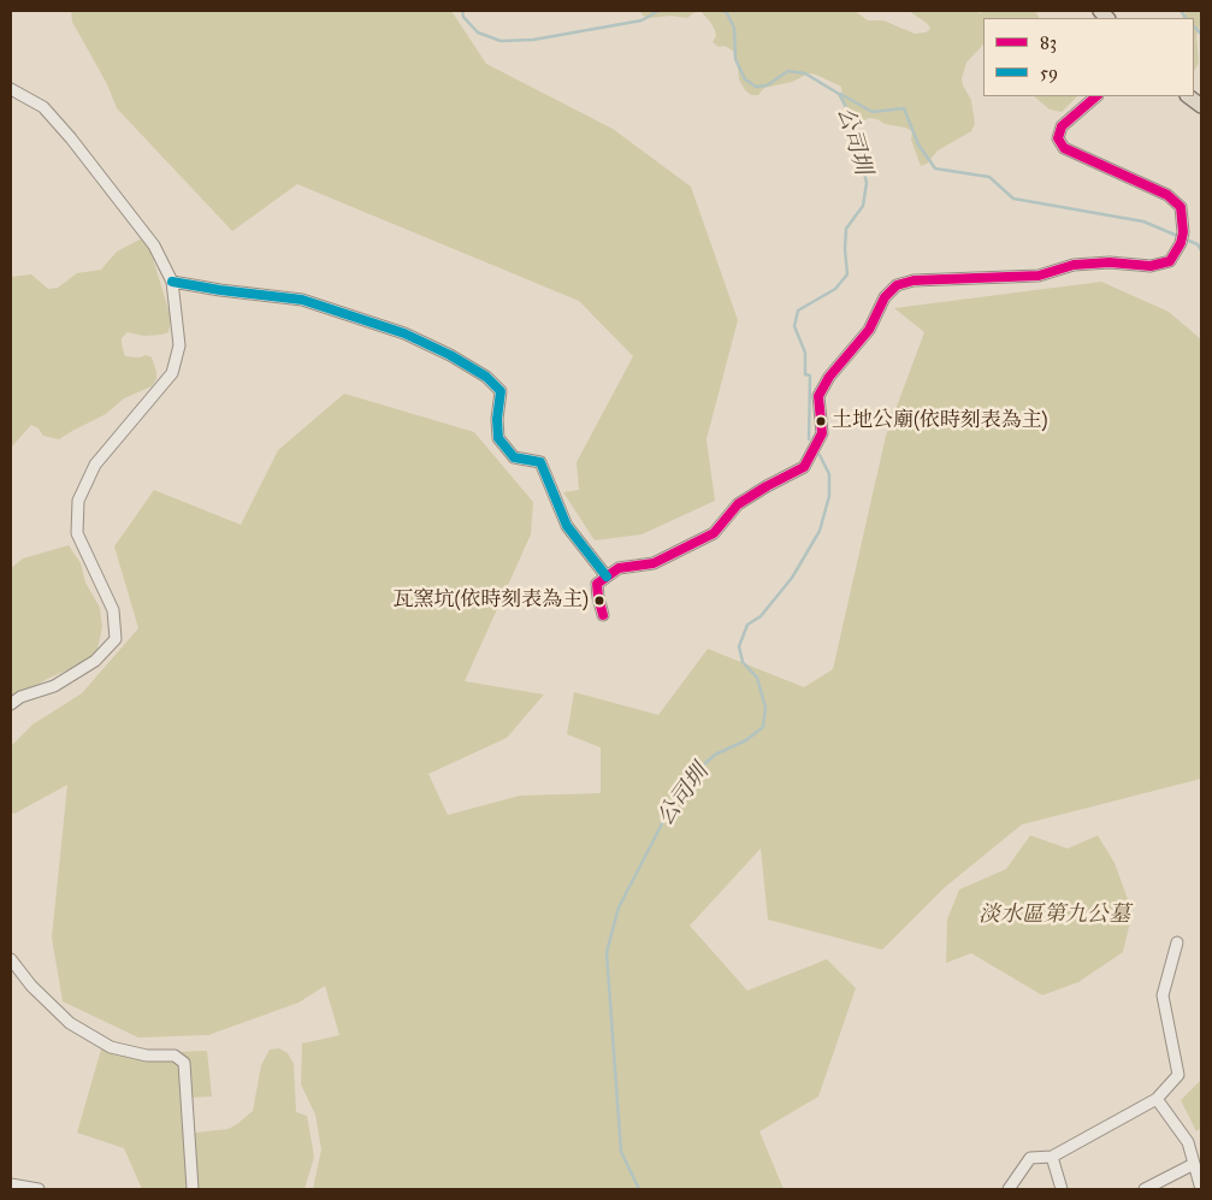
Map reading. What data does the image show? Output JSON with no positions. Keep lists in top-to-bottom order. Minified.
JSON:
{"water":["公司圳"],"parks":["淡水區第九公墓"],"places":["土地公廟(依時刻表為主)","瓦窯坑(依時刻表為主)"],"lines":["transit line 83","transit line 59"],"legend":["83","59"]}
